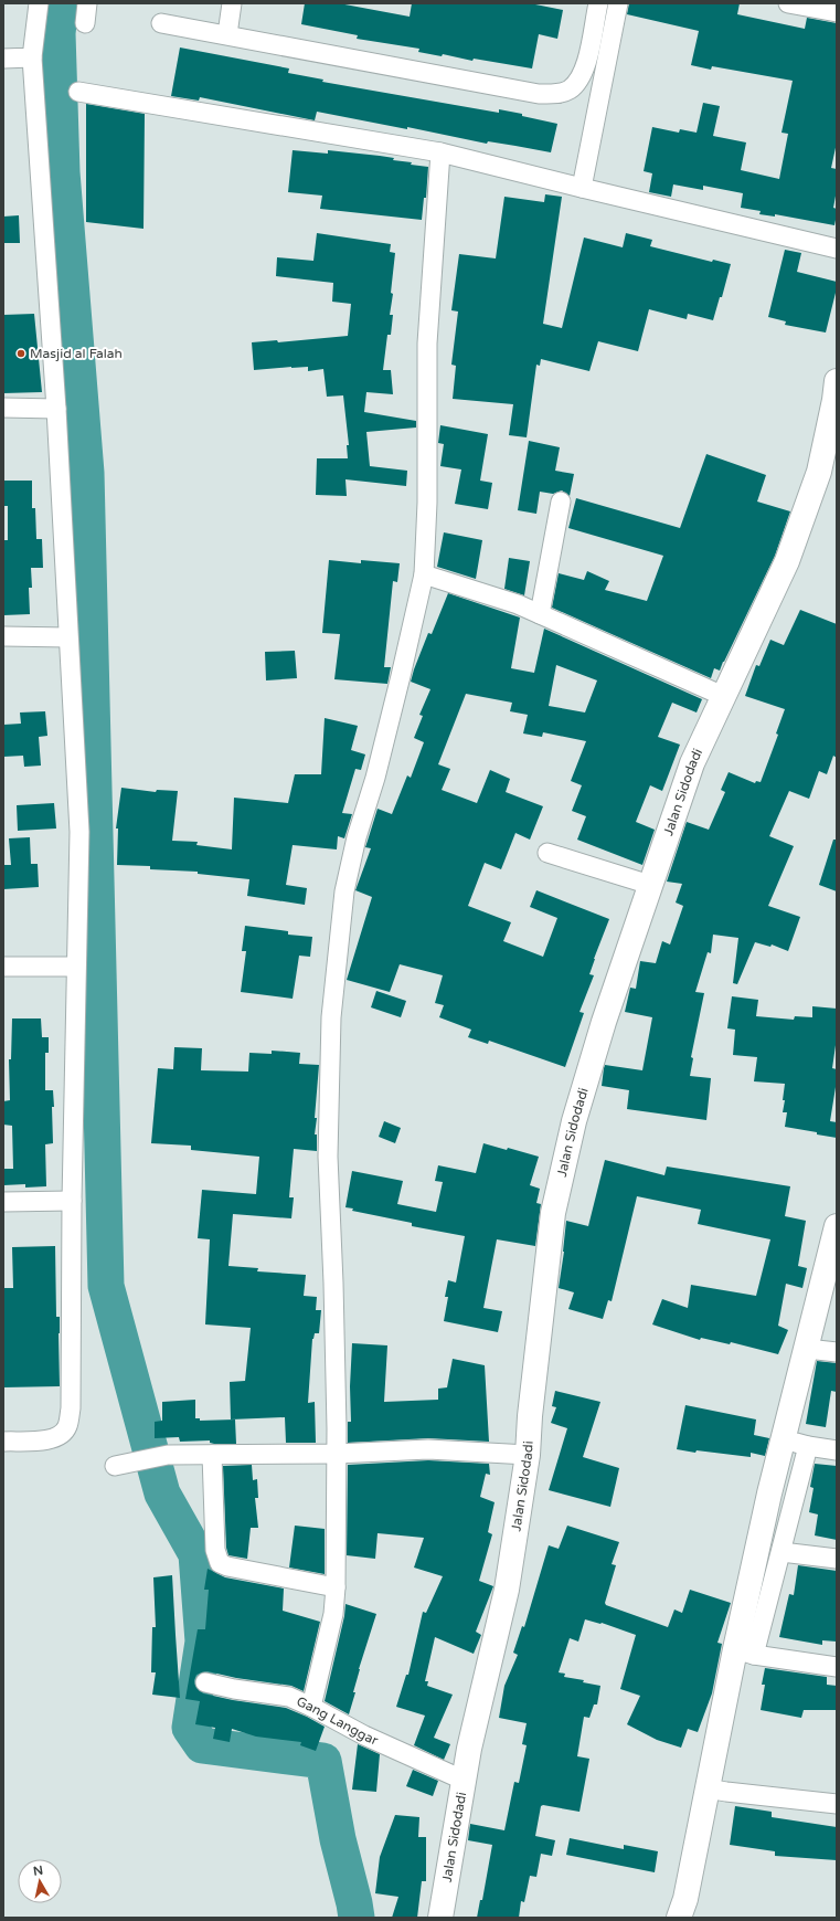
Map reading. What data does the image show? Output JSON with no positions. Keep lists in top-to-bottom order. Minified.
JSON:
{"streets":{"street":["Jalan Sidodadi","Gang Langgar"]},"crossings":[["Jalan Sidodadi","Gang Langgar"]],"places":["Masjid al Falah"],"north":"top"}
